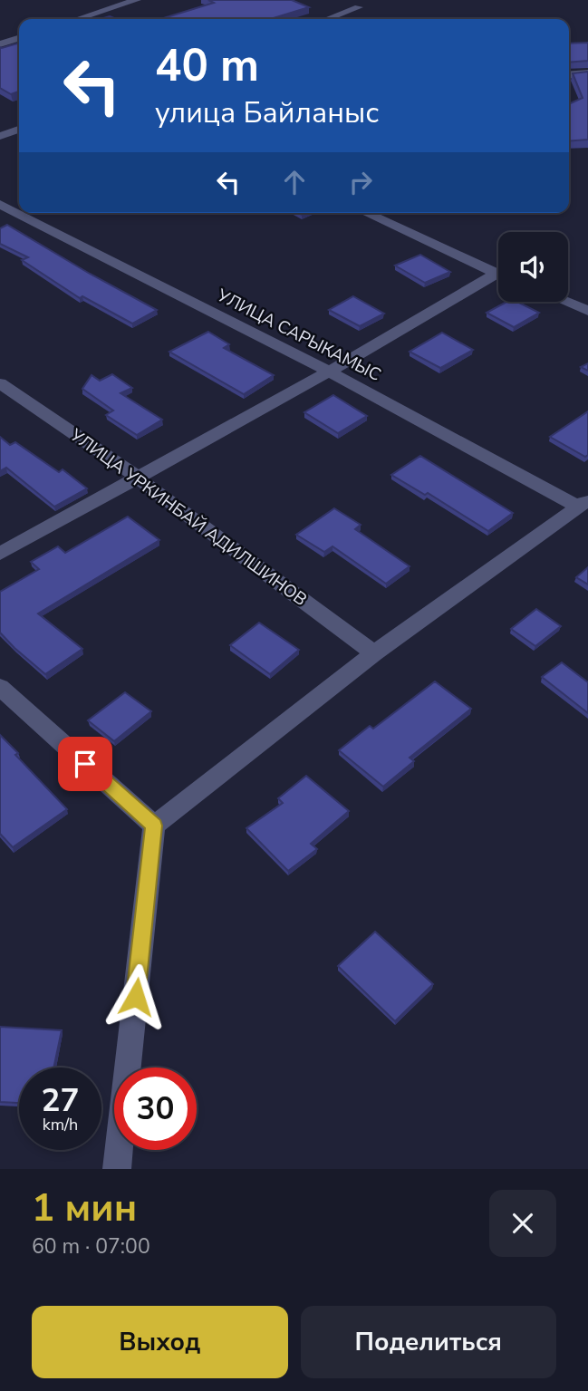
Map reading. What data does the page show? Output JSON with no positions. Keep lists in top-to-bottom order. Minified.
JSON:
{"streets":{"street":["УЛИЦА САРЫКАМЫС","УЛИЦА УРКИНБАЙ АДИЛШИНОВ"]},"page":{"turn":["40 m","улица Байланыс"],"speed":"27 km/h","limit":"30","heading":["1 мин","60 m · 07:00"],"buttons":["Выход","Поделиться"]}}
